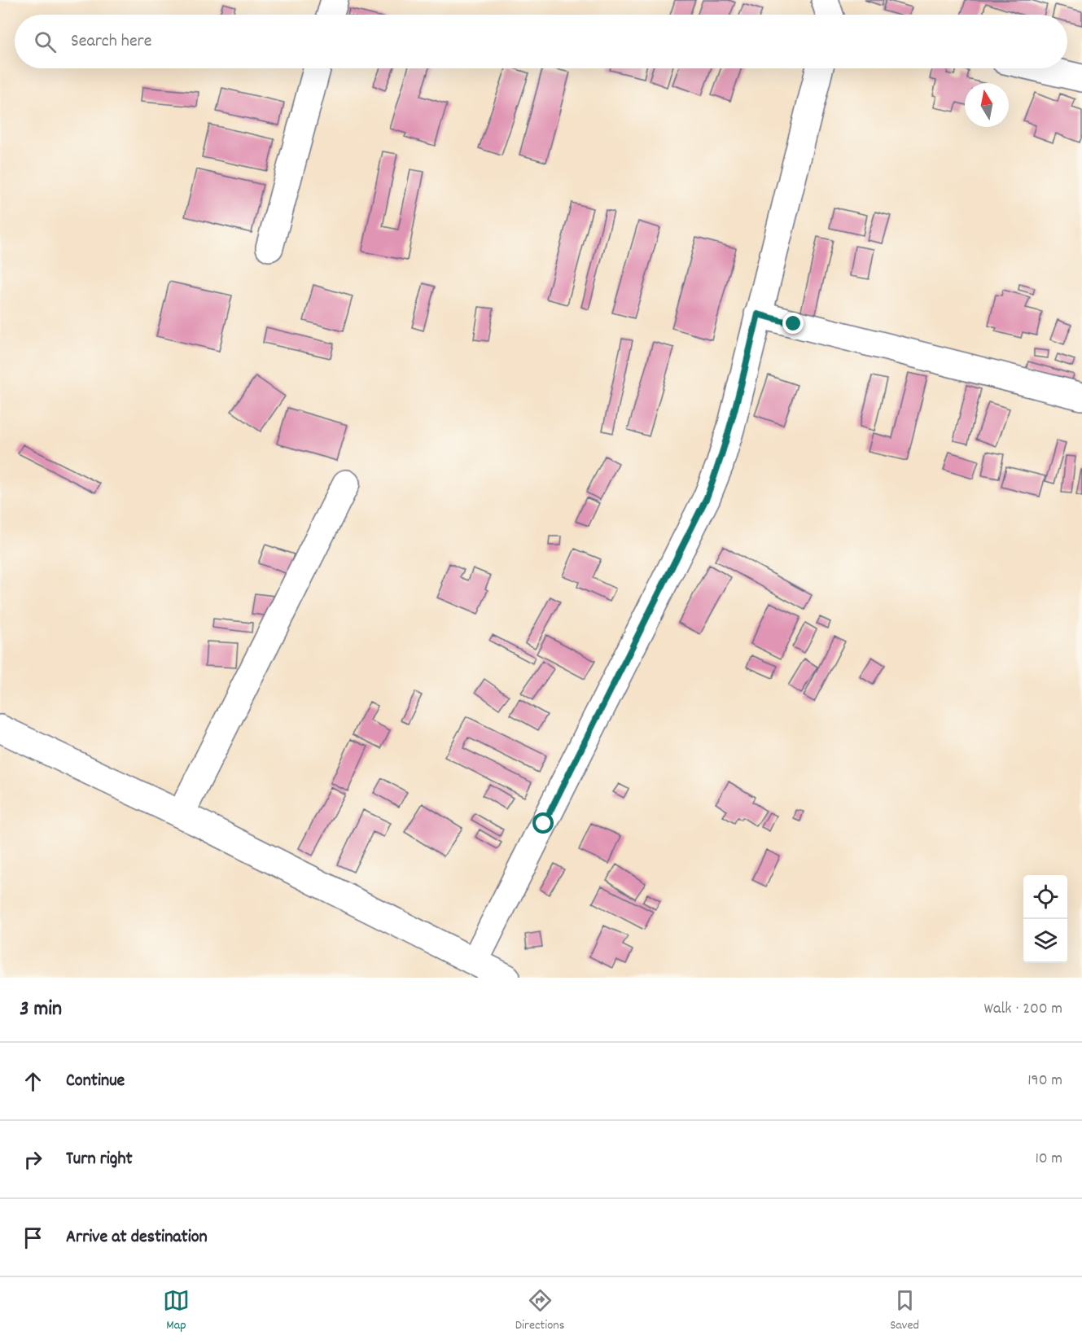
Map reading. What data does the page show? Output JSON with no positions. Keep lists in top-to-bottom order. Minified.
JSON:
{"north":"top","page":{"search":"Search here","heading":["3 min","Walk · 200 m"],"list":[["Continue","190 m"],["Turn right","10 m"],"Arrive at destination"],"nav":["Map","Directions","Saved"]}}
